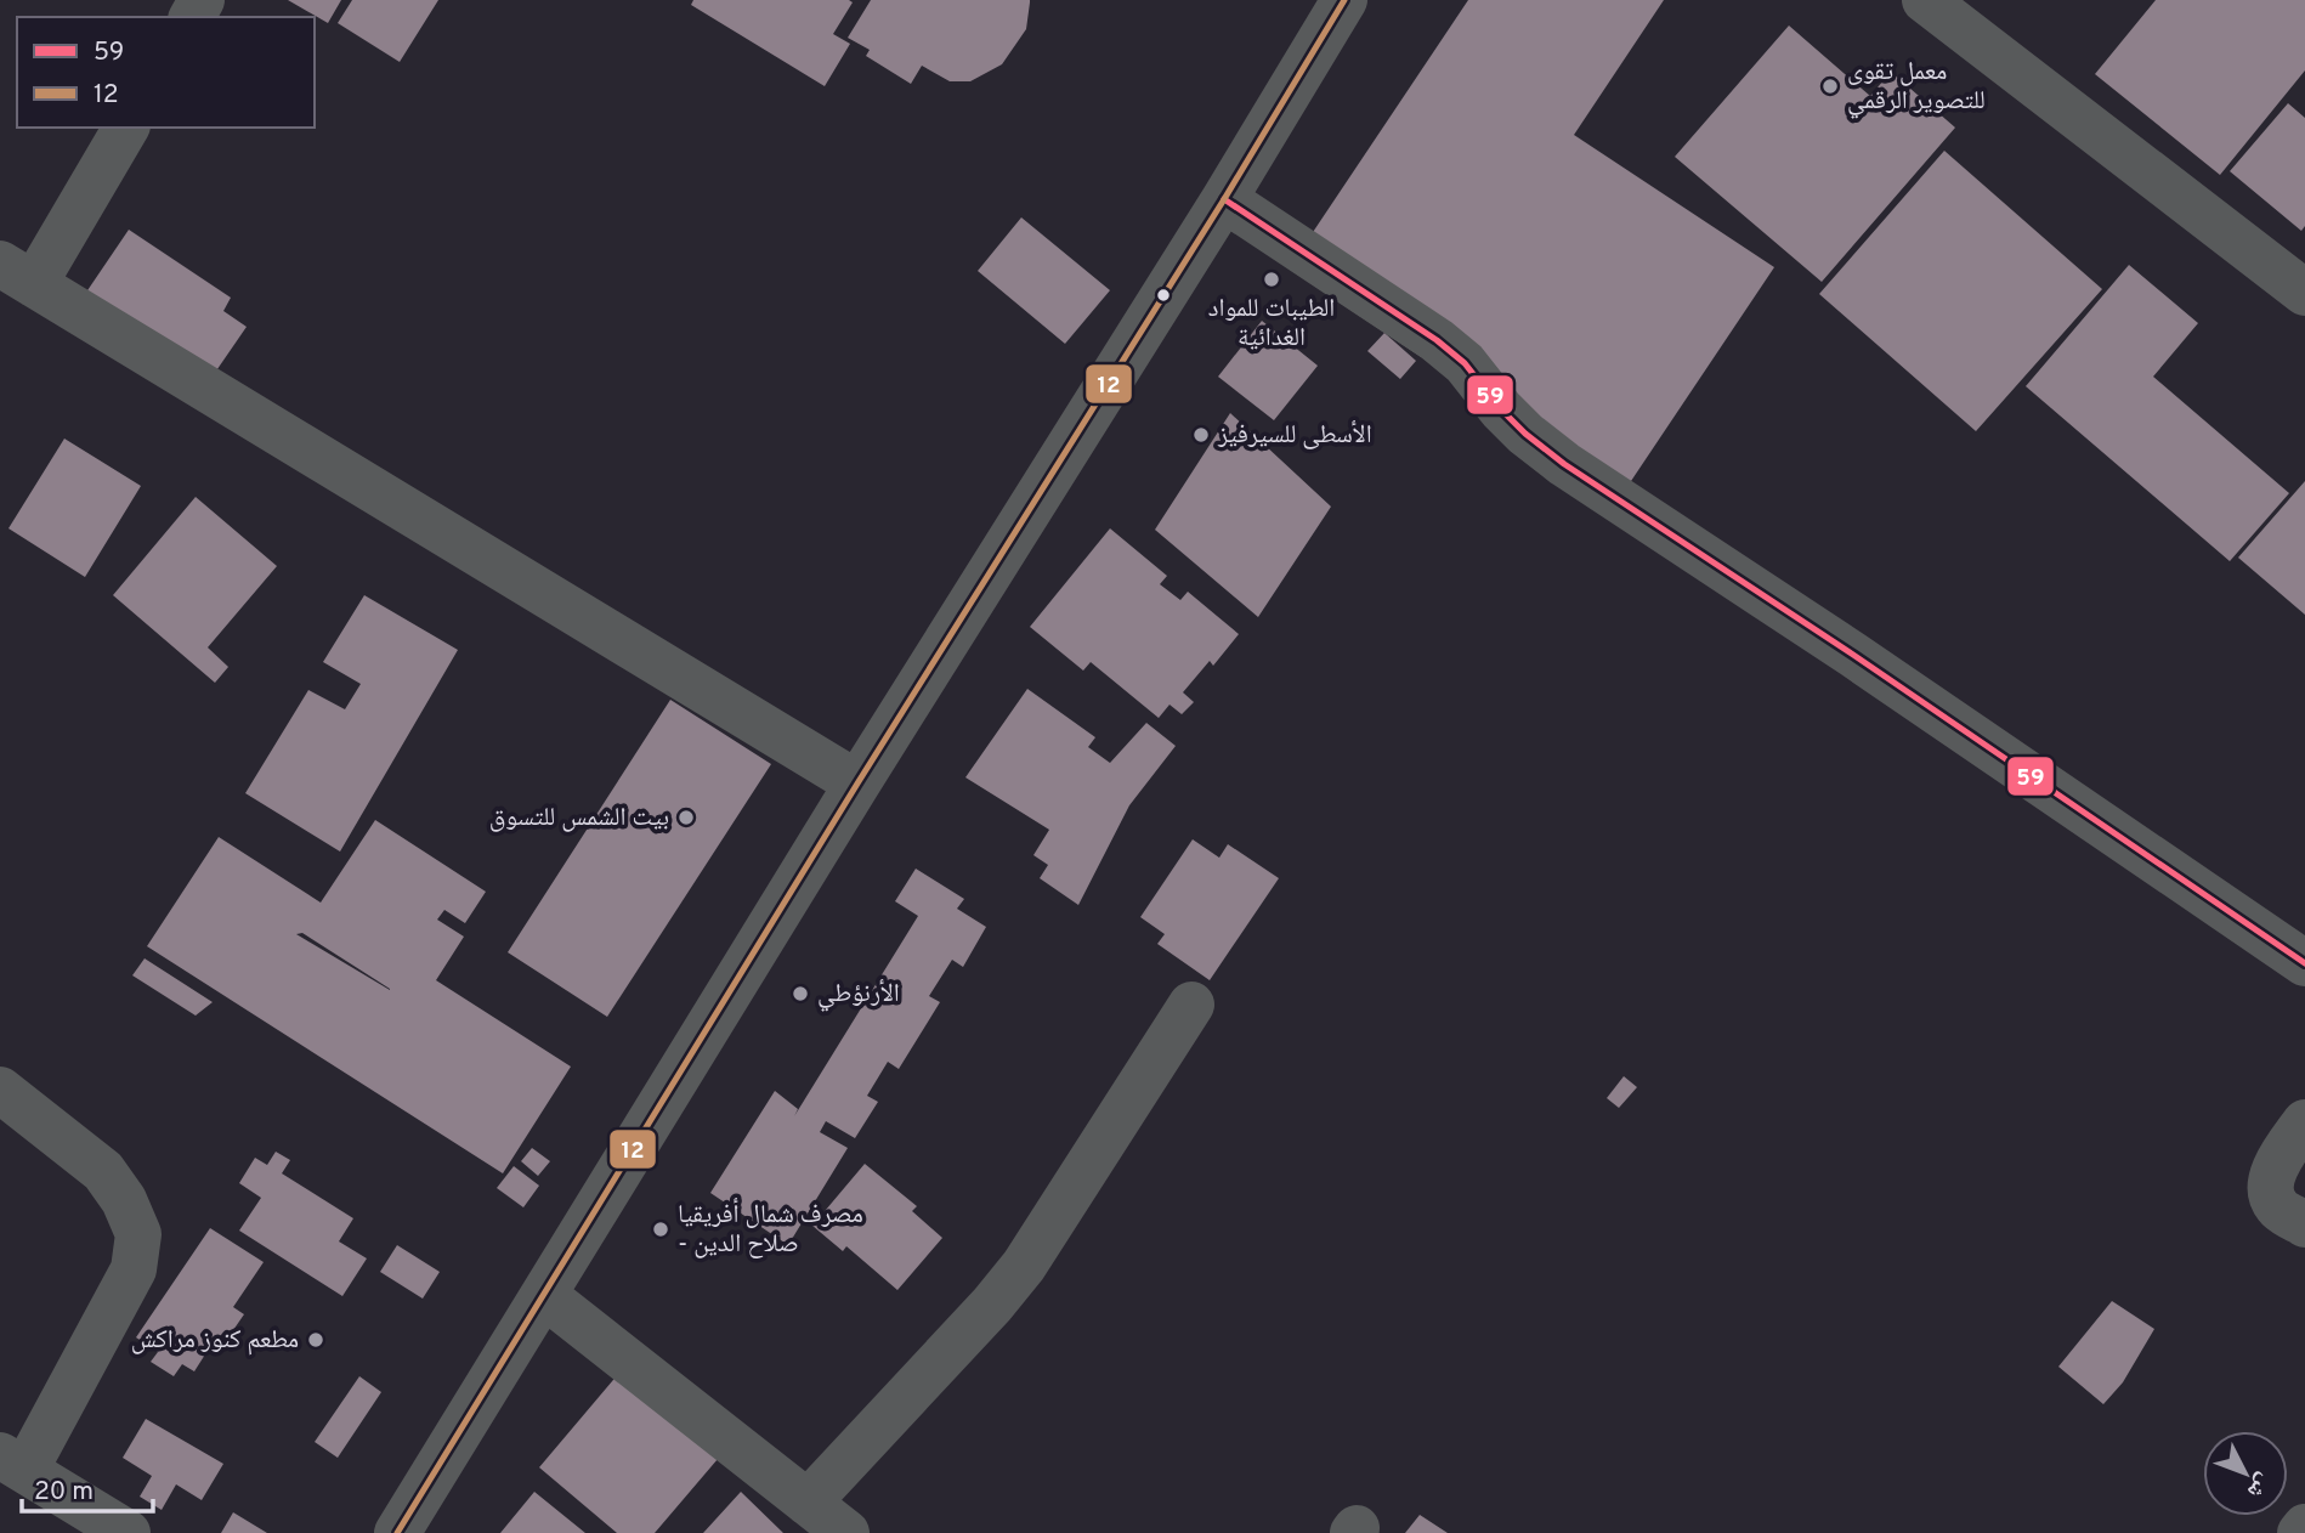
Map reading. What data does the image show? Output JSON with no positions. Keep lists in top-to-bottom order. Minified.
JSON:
{"places":["معمل تقوى للتصوير الرقمي","الطيبات للمواد الغدائية","الأسطى للسيرفيز","بيت الشمس للتسوق","الأرنؤطي","مصرف شمال أفريقيا - صلاح الدين","مطعم كنوز مراكش"],"lines":["transit line 12","transit line 59"],"legend":["59","12"],"scale_bar":"20 m","north":"bottom right"}
